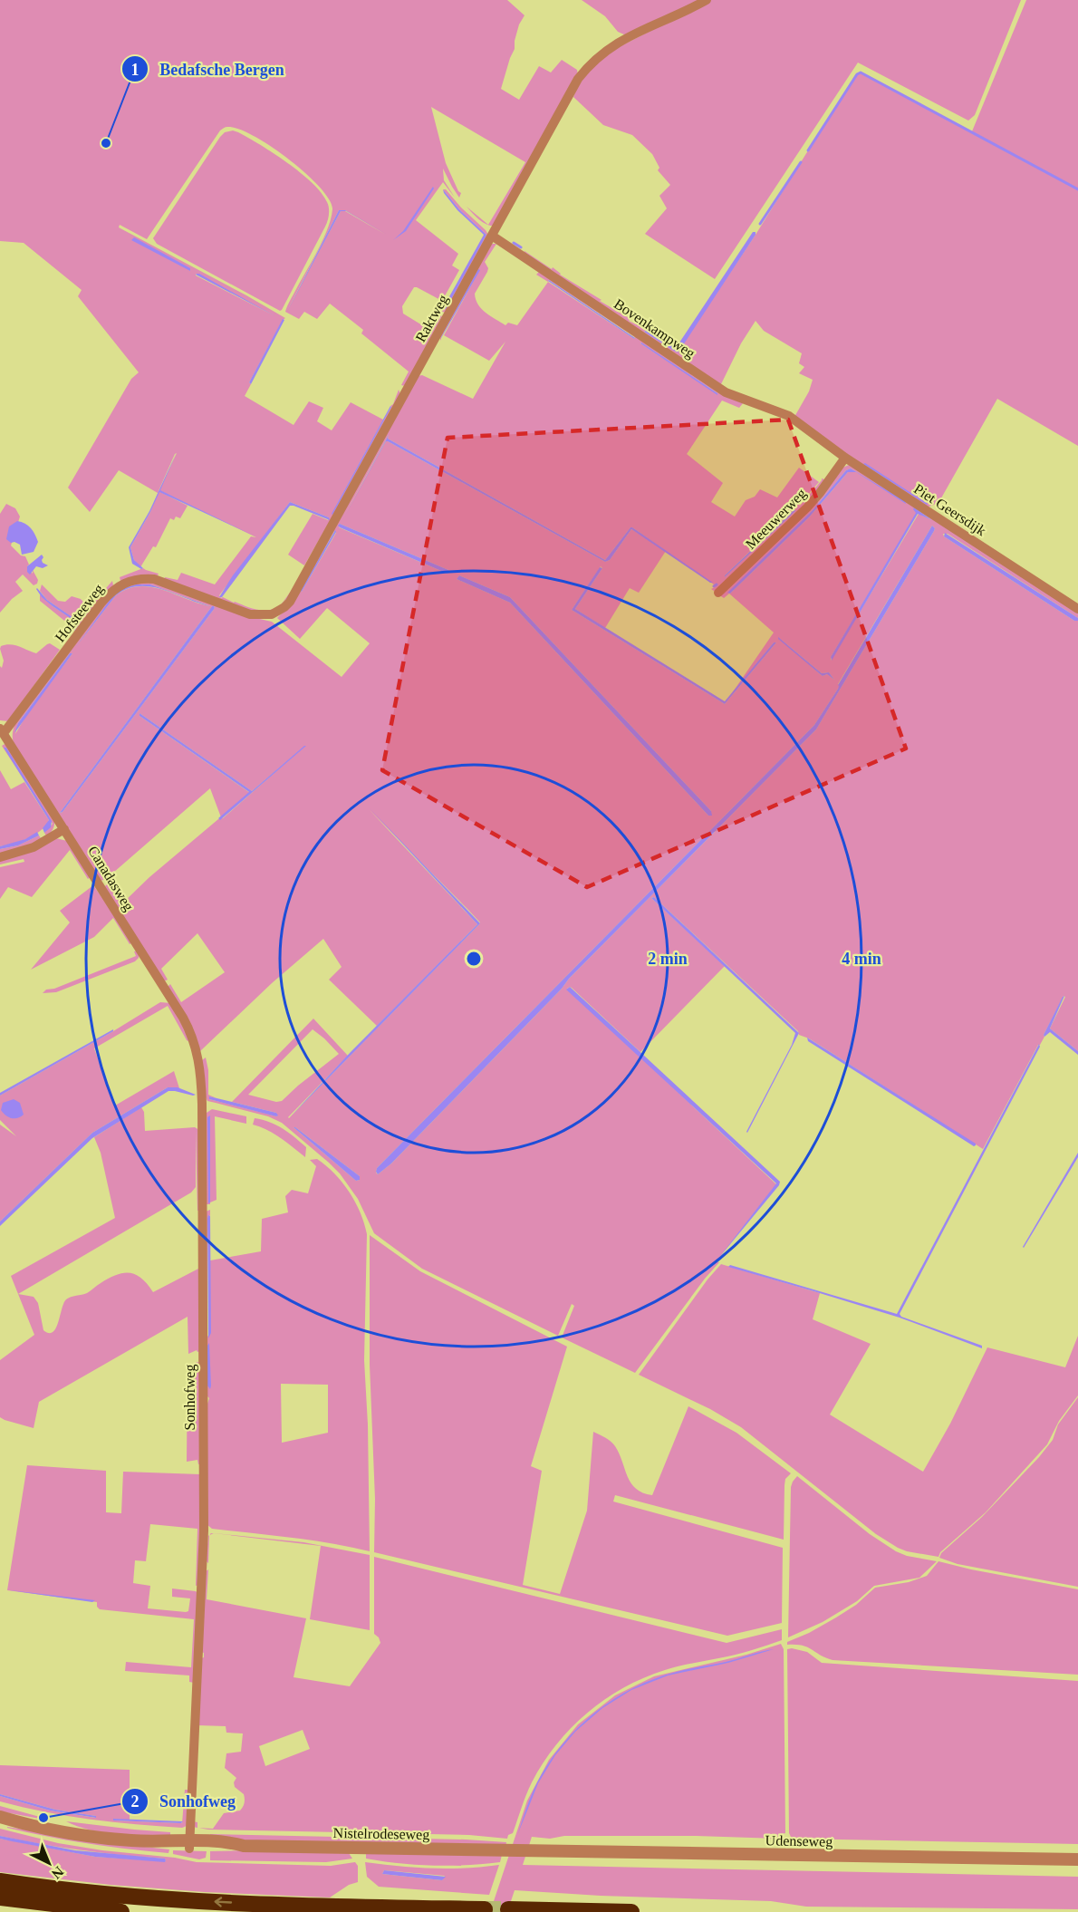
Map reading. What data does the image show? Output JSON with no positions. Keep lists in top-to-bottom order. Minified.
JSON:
{"streets":{"street":["Raktweg","Bovenkampweg","Piet Geersdijk","Meeuwerweg","Hofsteeweg","Canadasweg","Sonhofweg","Nistelrodeseweg","Udenseweg"]},"crossings":[["Raktweg","Bovenkampweg"],["Raktweg","Hofsteeweg"],["Bovenkampweg","Piet Geersdijk"],["Piet Geersdijk","Meeuwerweg"],["Hofsteeweg","Canadasweg"],["Canadasweg","Sonhofweg"],["Sonhofweg","Nistelrodeseweg"],["Nistelrodeseweg","Udenseweg"]],"places":["Bedafsche Bergen","Sonhofweg"],"north":"bottom right","rings":["2 min","4 min"]}
